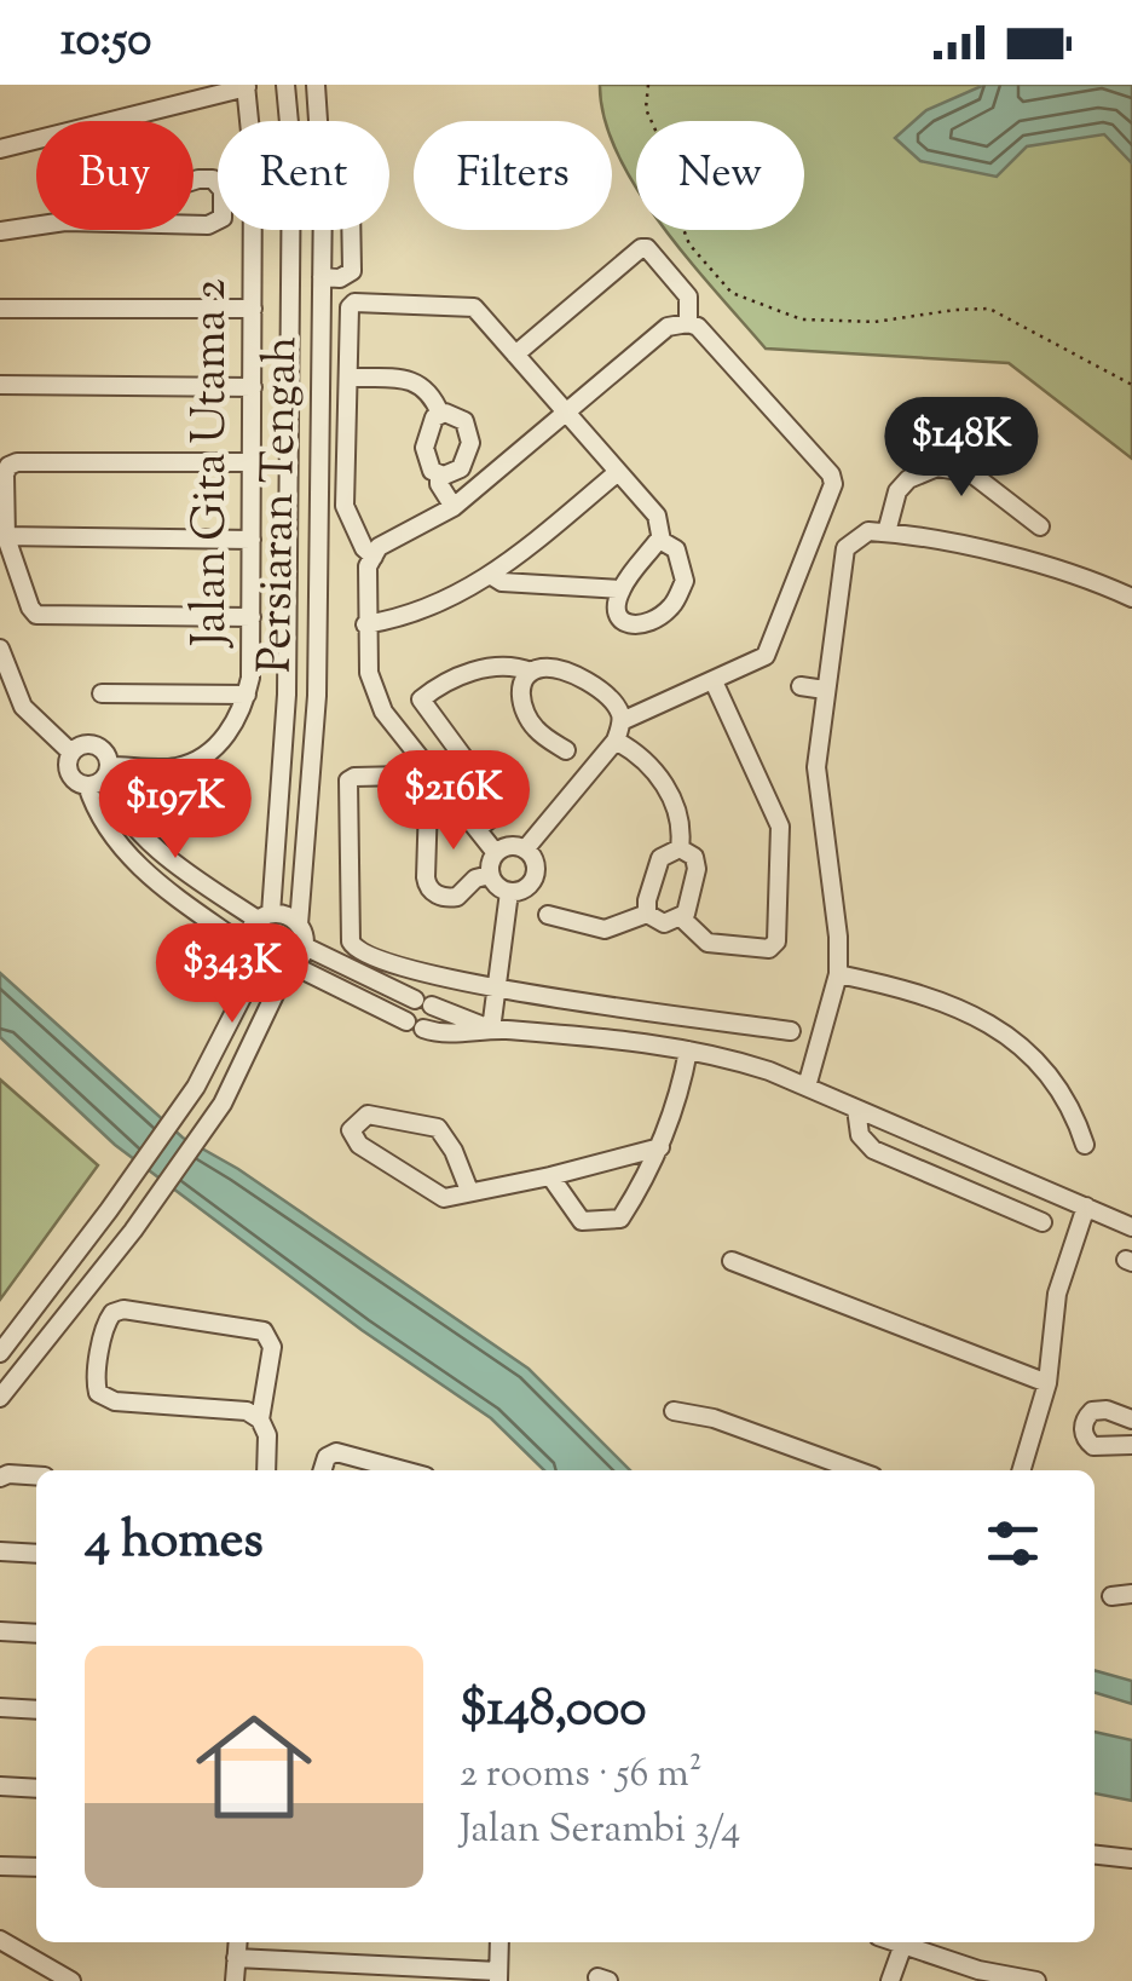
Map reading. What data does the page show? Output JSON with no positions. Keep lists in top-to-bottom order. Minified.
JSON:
{"streets":{"street":["Jalan Gita Utama 2","Persiaran Tengah"]},"page":{"status":"10:50","chip":["Buy","Rent","Filters","New"],"price":["$148K","$216K","$197K","$343K"],"heading":"4 homes","list":[{"name":"$148,000","note":"2 rooms · 56 m² · Jalan Serambi 3/4"}]}}
